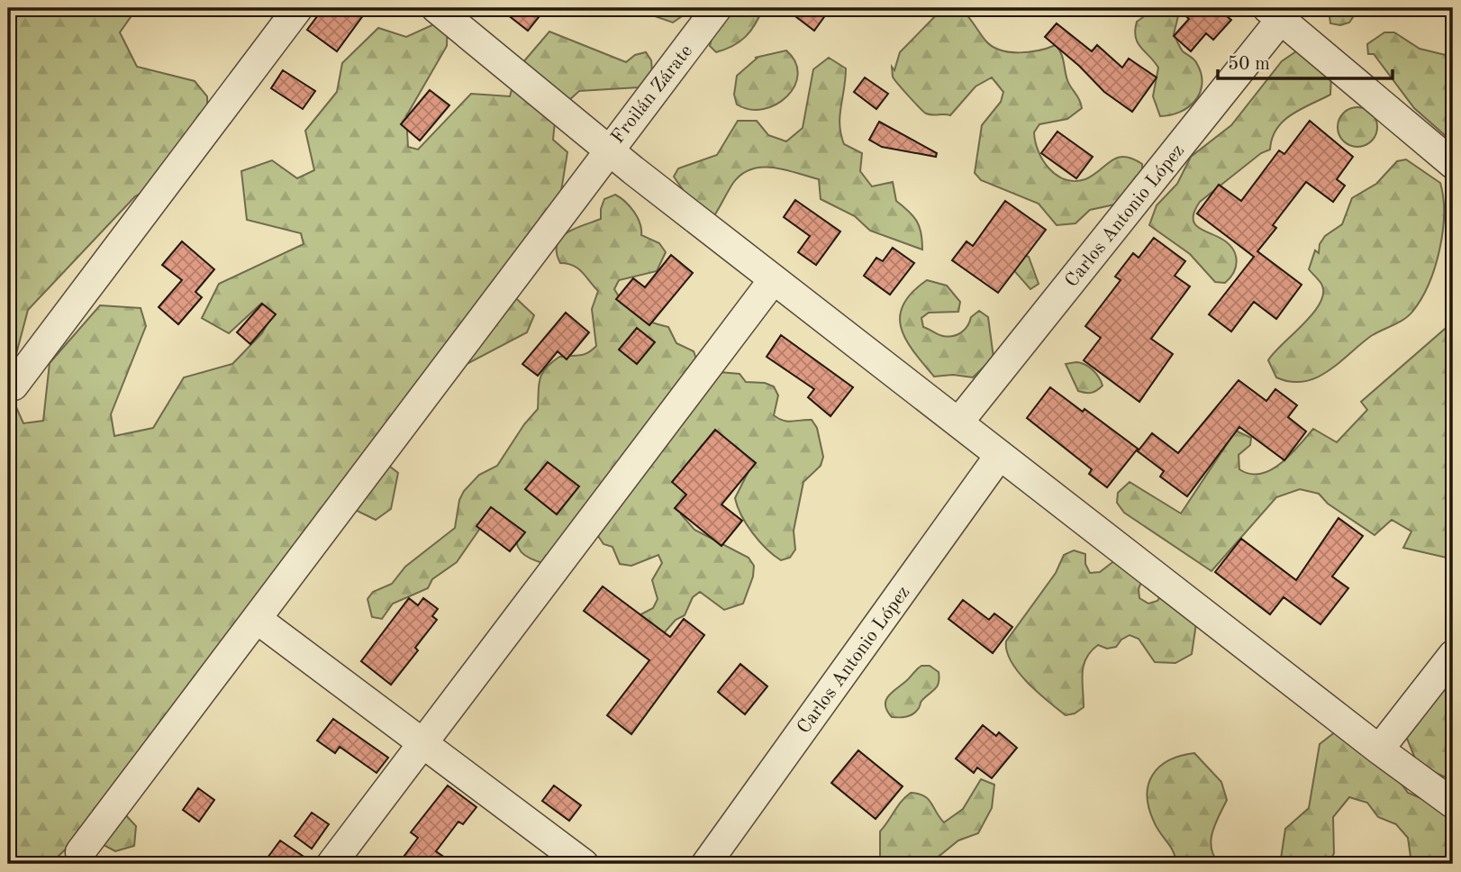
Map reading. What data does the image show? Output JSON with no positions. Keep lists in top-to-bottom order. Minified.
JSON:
{"streets":{"street":["Froilán Zárate","Carlos Antonio López"]},"scale_bar":"50 m"}
